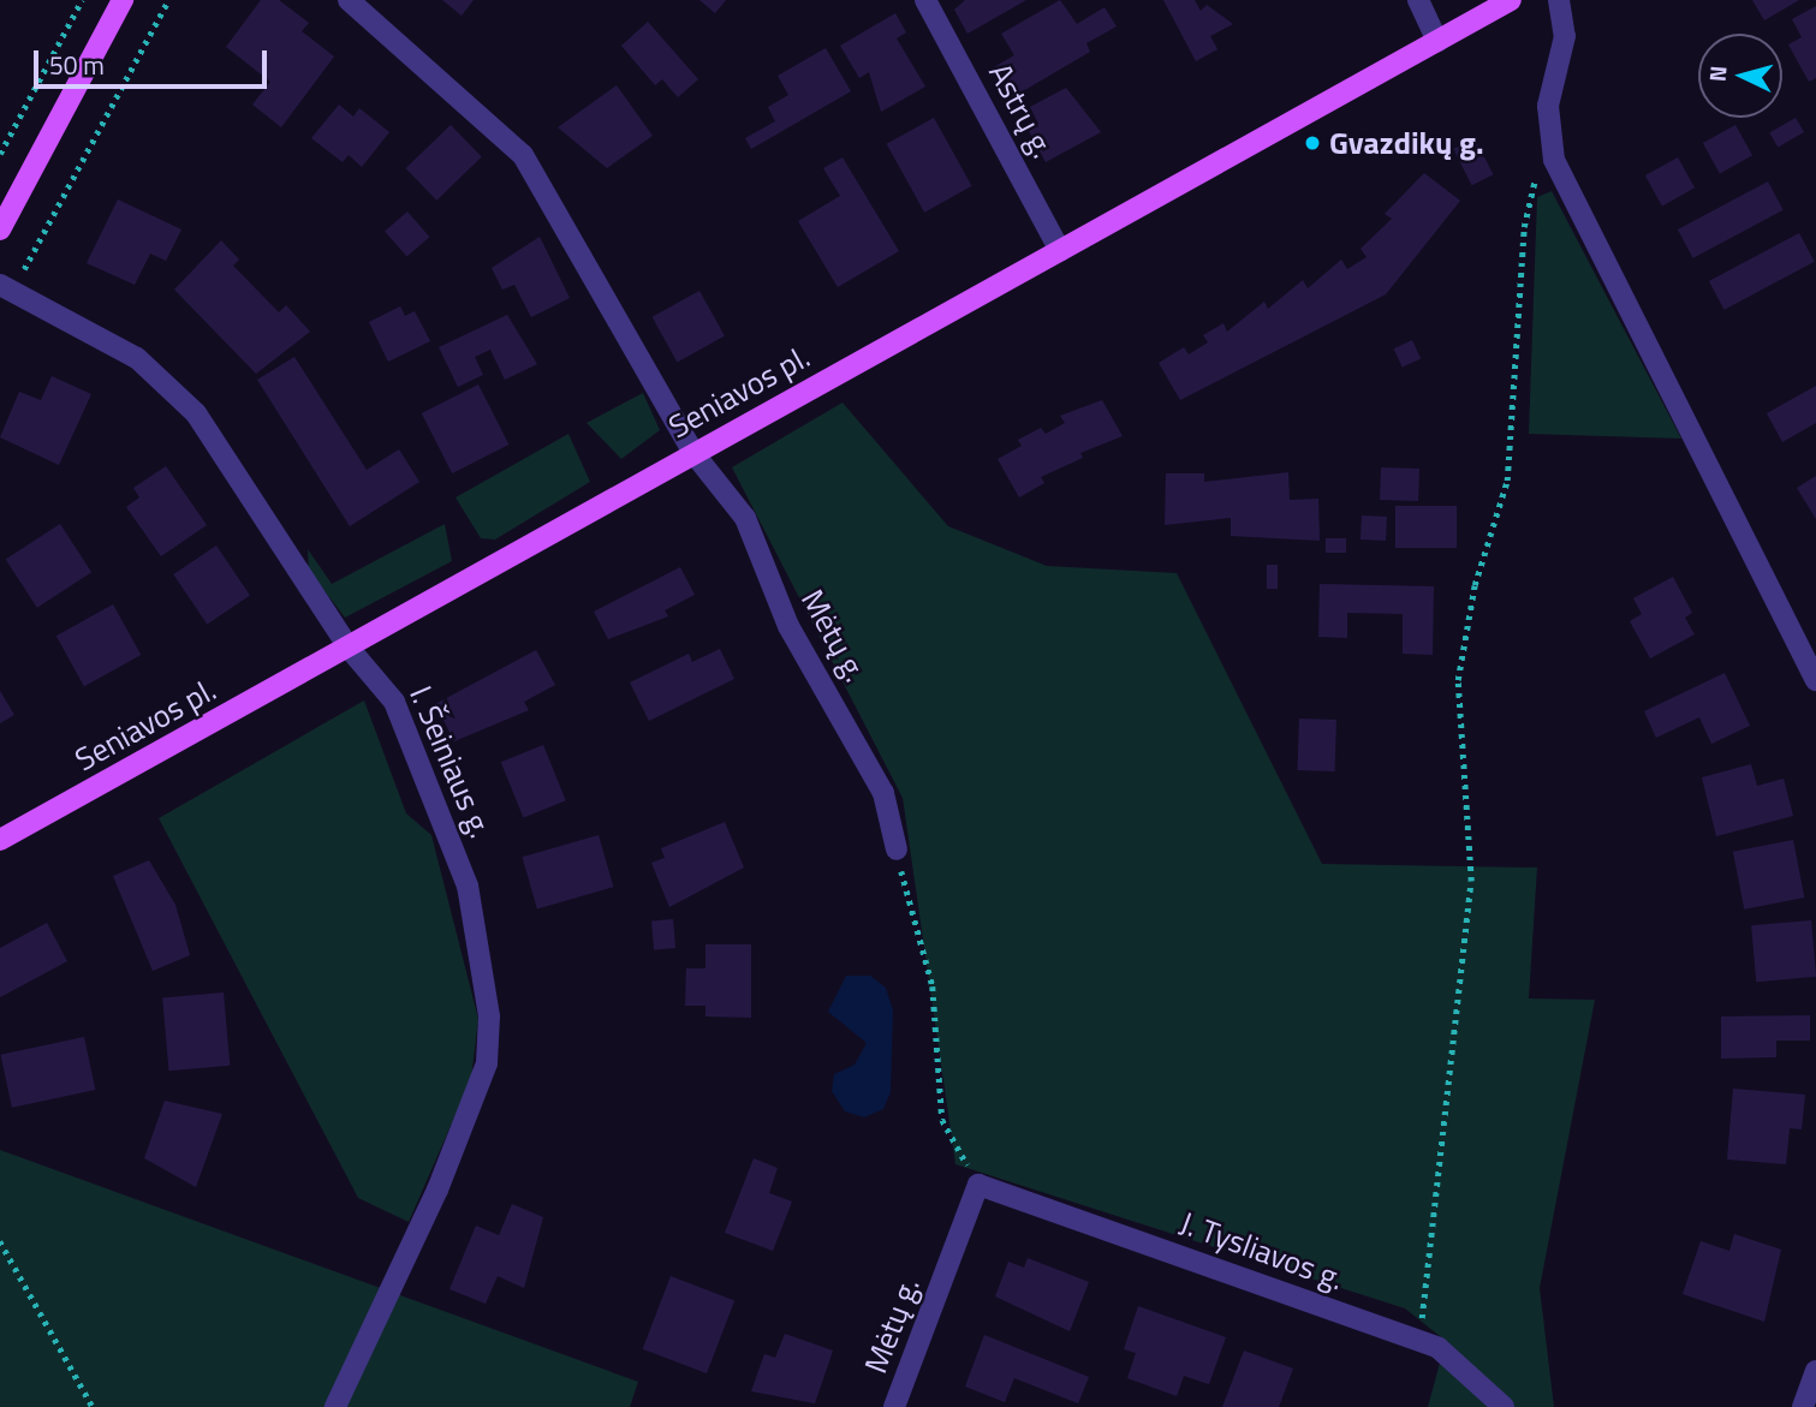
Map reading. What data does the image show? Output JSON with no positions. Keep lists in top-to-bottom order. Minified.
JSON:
{"streets":{"main road":["Seniavos pl."],"street":["Astrų g.","Mėtų g.","I. Šeiniaus g.","J. Tysliavos g."]},"crossings":[["Astrų g.","Seniavos pl."],["Seniavos pl.","Mėtų g."],["Seniavos pl.","I. Šeiniaus g."],["Mėtų g.","J. Tysliavos g."]],"places":["Gvazdikų g."],"scale_bar":"50 m","north":"left"}
